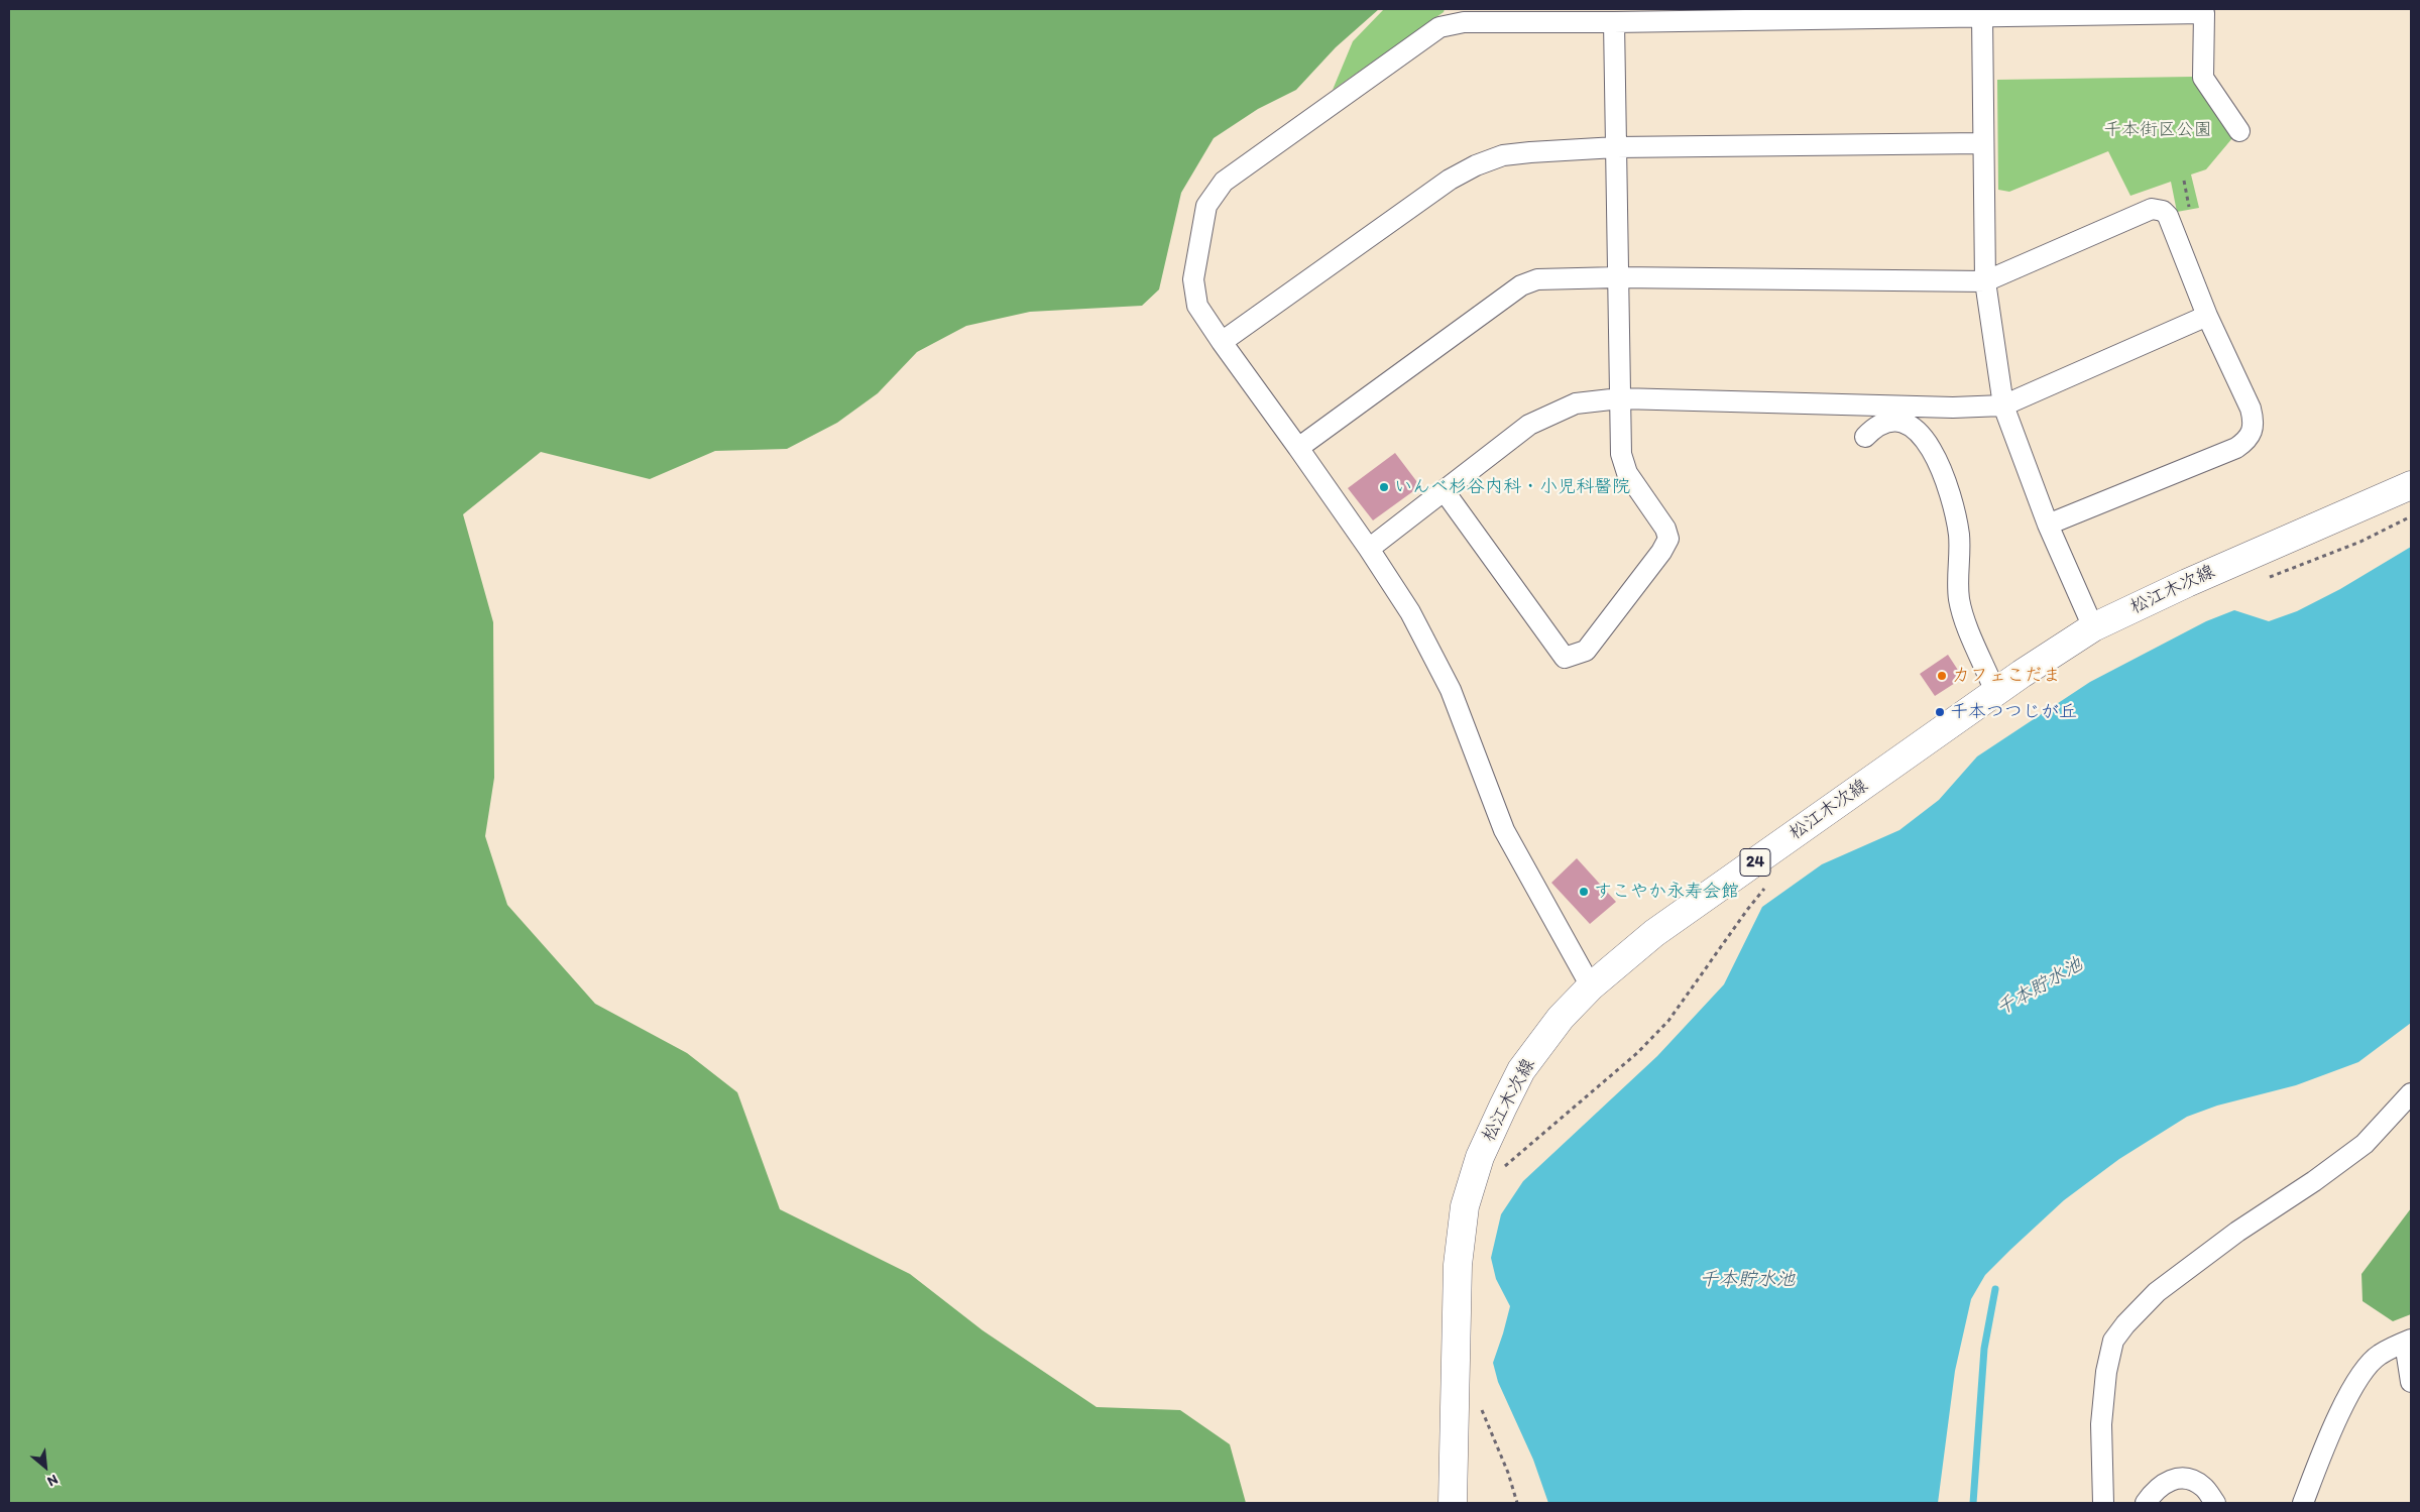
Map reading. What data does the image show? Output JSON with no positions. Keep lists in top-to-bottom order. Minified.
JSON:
{"streets":{"main road":["松江木次線","24"]},"water":["千本貯水池"],"parks":["千本街区公園"],"places":["いんべ杉谷内科・小児科醫院","カフェこだま","千本つつじが丘","すこやか永寿会館"],"north":"bottom right"}
